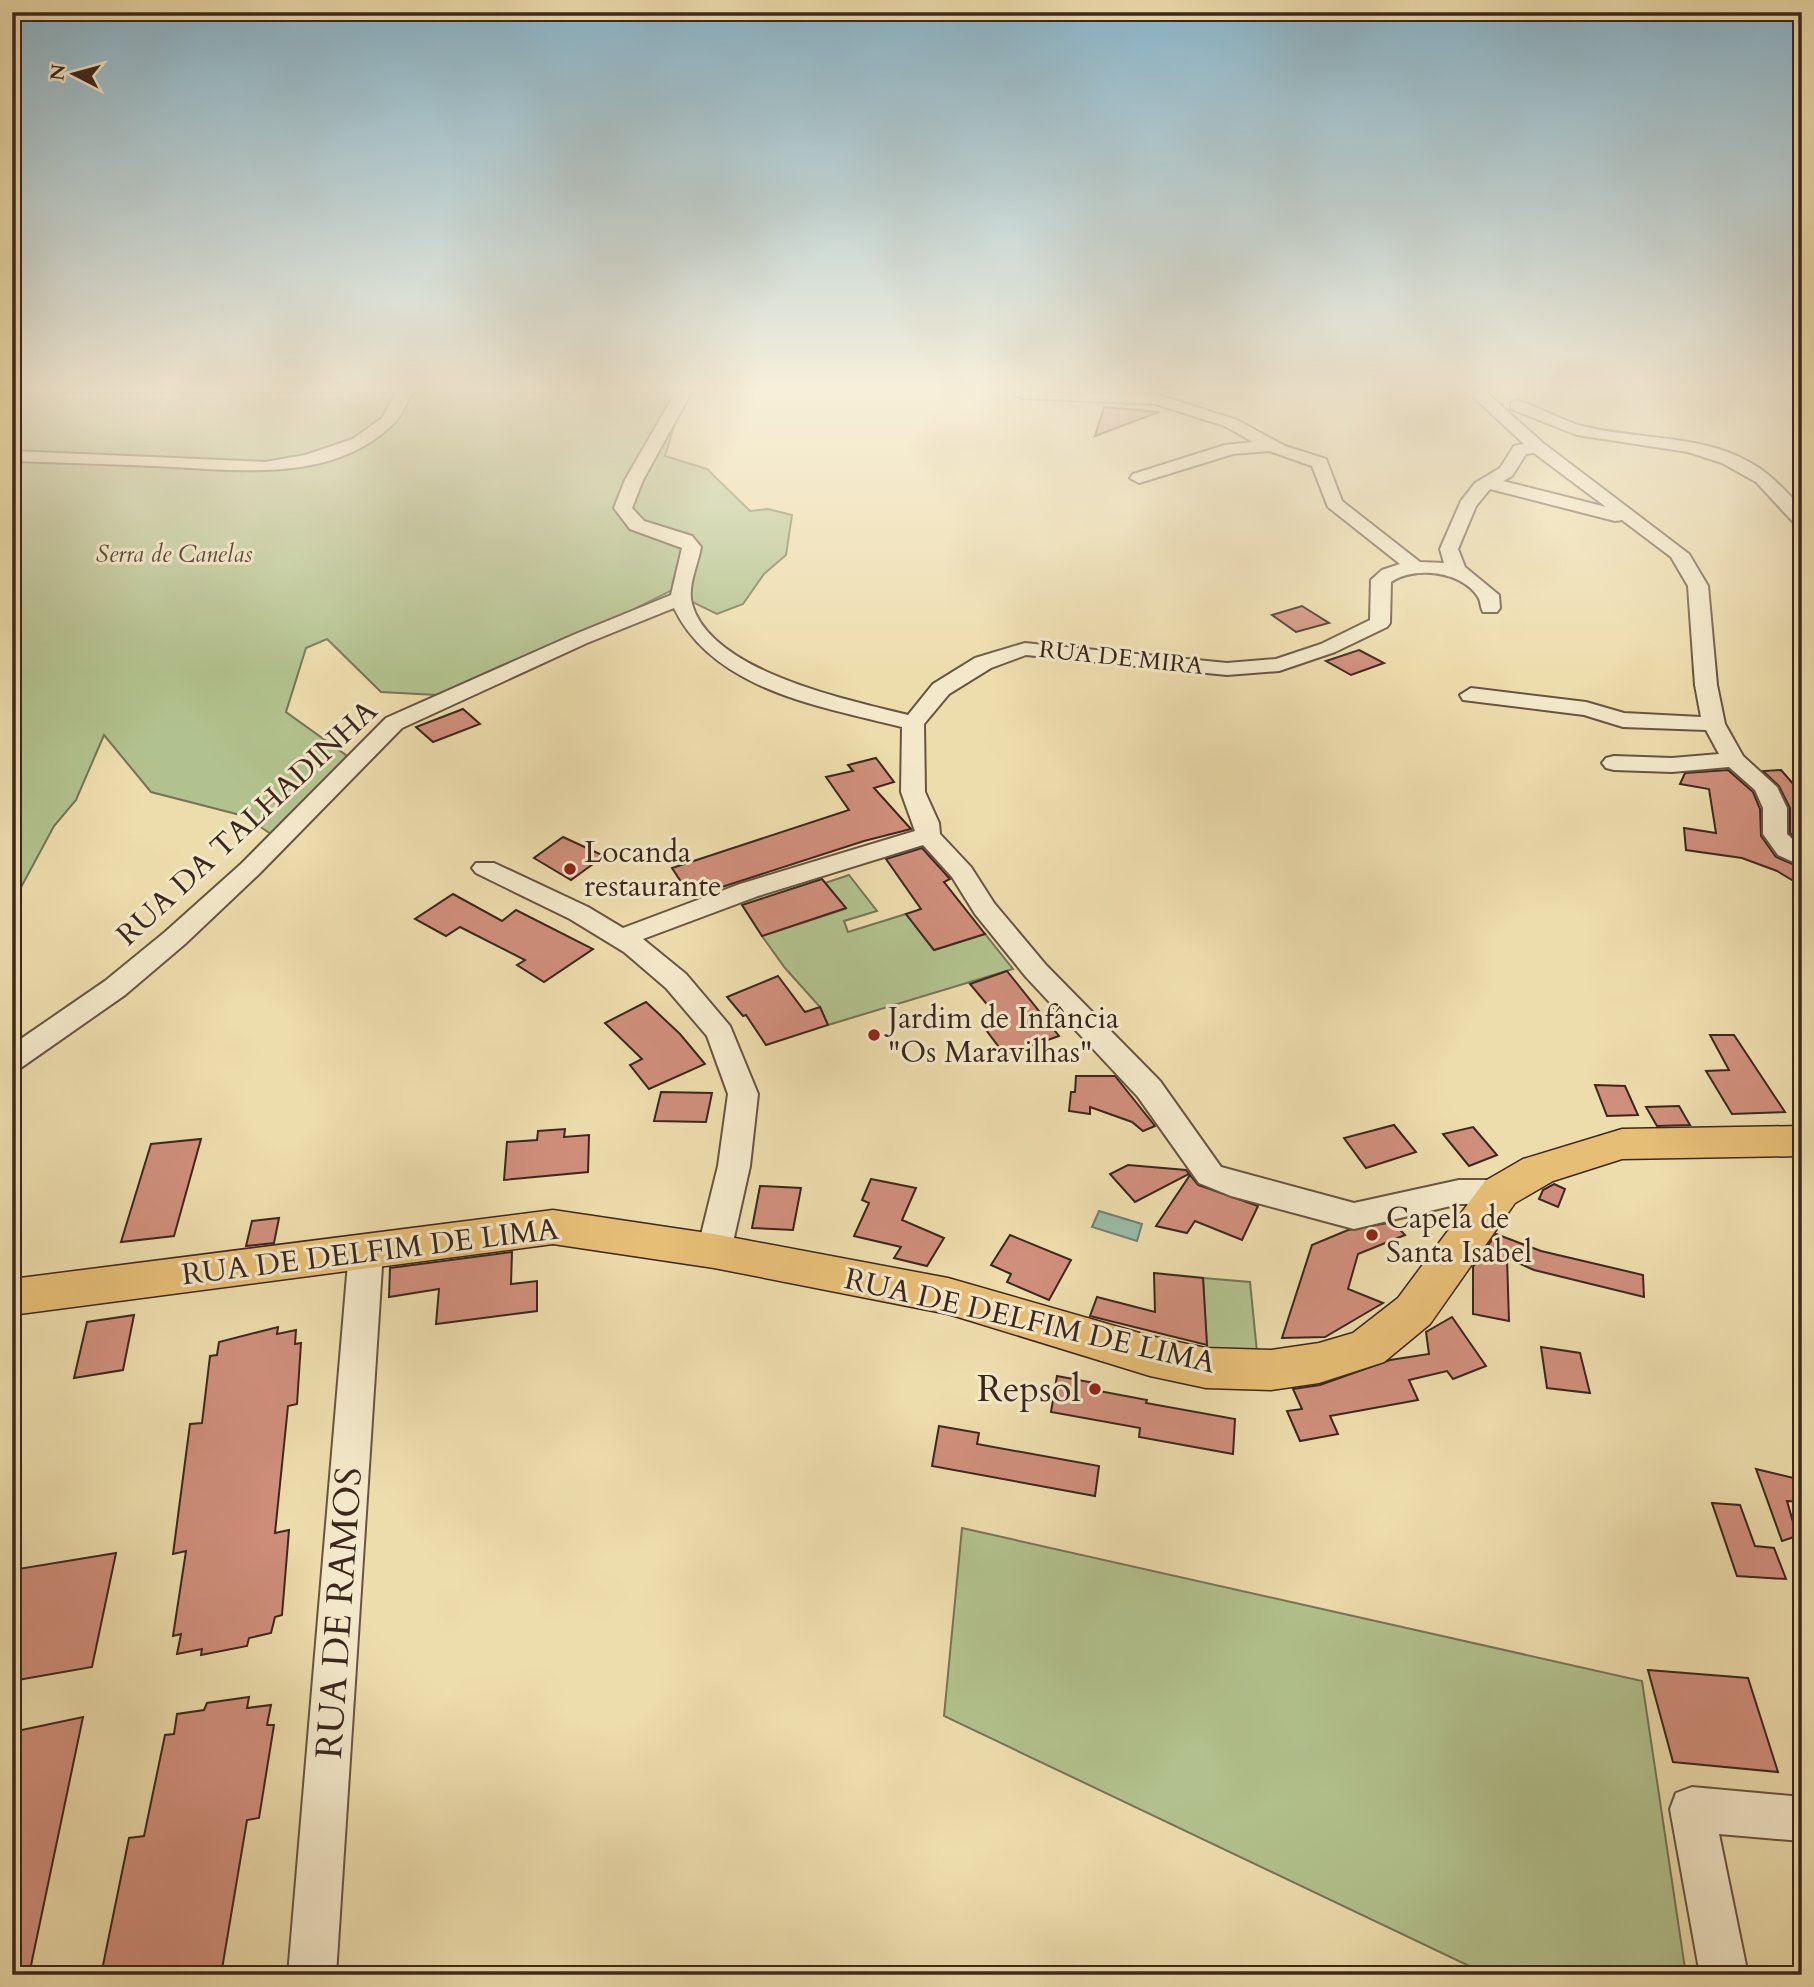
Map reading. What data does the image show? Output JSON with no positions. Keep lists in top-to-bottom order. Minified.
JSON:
{"streets":{"main road":["RUA DE DELFIM DE LIMA"],"street":["RUA DE MIRA","RUA DA TALHADINHA","RUA DE RAMOS"]},"crossings":[["RUA DE DELFIM DE LIMA","RUA DE RAMOS"]],"parks":["Serra de Canelas"],"places":["Locanda restaurante","Jardim de Infância \"Os Maravilhas\"","Capela de Santa Isabel","Repsol"],"north":"left"}
